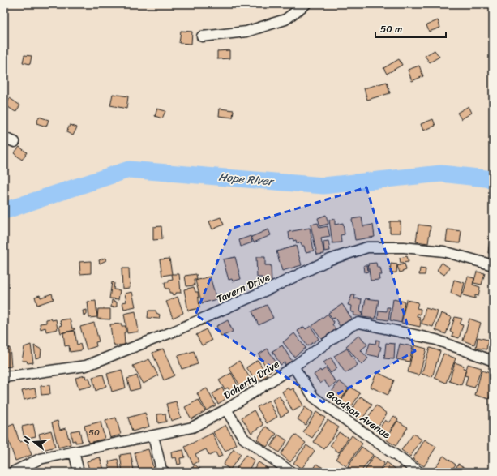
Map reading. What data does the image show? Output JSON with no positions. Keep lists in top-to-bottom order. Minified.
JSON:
{"streets":{"street":["Tavern Drive","Doherty Drive","Goodson Avenue"]},"crossings":[["Doherty Drive","Goodson Avenue"]],"water":["Hope River"],"house_numbers":["50"],"scale_bar":"50 m","north":"left"}
